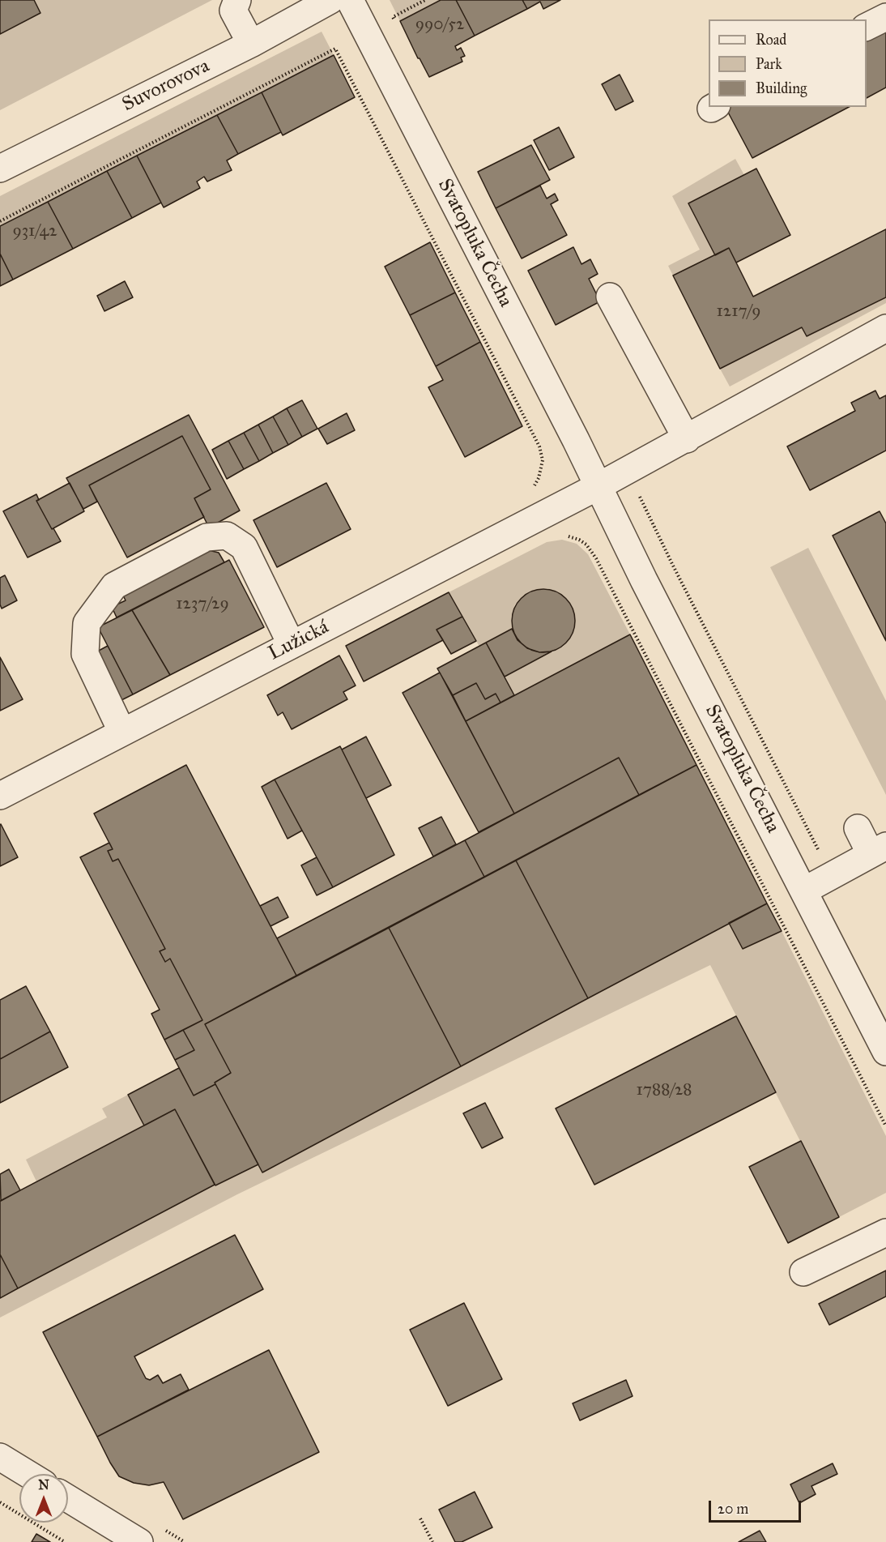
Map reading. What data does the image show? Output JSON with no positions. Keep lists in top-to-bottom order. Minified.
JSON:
{"streets":{"street":["Suvorovova","Svatopluka Čecha","Lužická"]},"crossings":[["Svatopluka Čecha","Lužická"]],"house_numbers":["990/52","931/42","1217/9","1237/29","1788/28"],"legend":["Road","Park","Building"],"scale_bar":"20 m","north":"top"}
